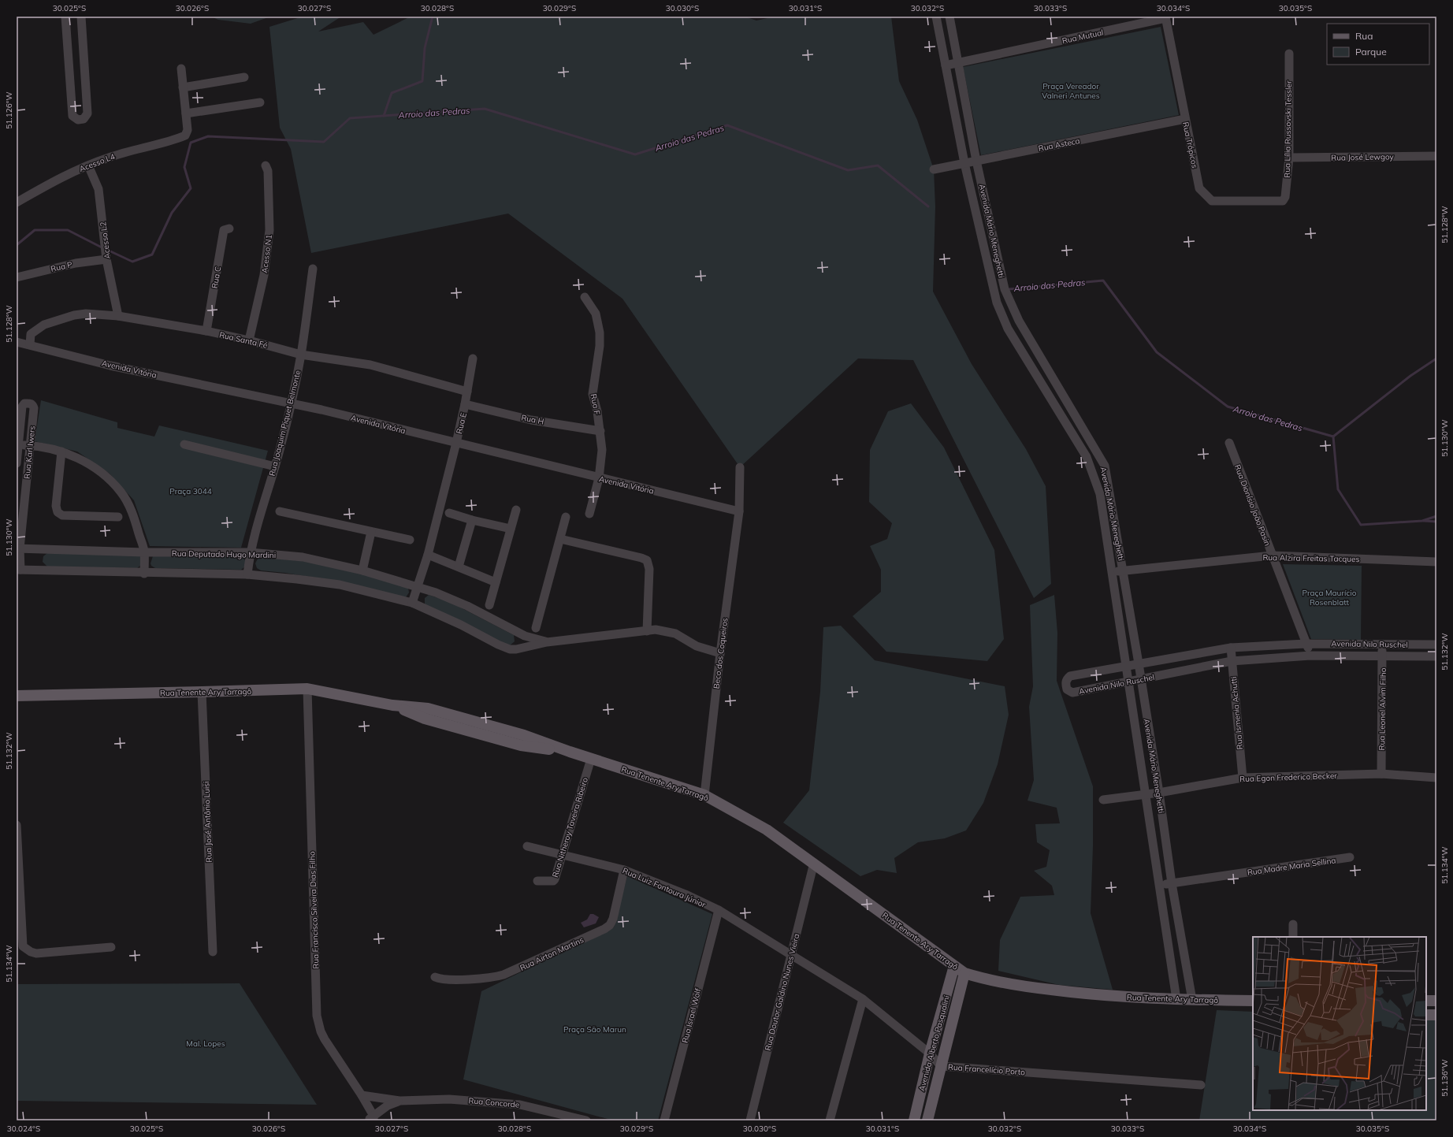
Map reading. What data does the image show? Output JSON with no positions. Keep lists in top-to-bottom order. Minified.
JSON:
{"streets":{"main road":["Rua Tenente Ary Tarragô","Avenida Alberto Pasqualini"],"street":["Rua Mutual","Rua Lília Russovski Tessler","Rua Asteca","Rua Trópicos","Rua José Lewgoy","Acesso L4","Avenida Mário Meneghetti","Acesso L2","Acesso N1","Rua P","Rua C","Rua Santa Fé","Avenida Vitória","Rua F","Rua H","Rua Joaquim Piquet Belmonte","Rua E","Rua Karl Iwers","Rua Dionísio João Pasin","Rua Deputado Hugo Mardini","Rua Alzira Freitas Tacques","Avenida Nilo Ruschel","Beco dos Coqueiros","Rua Leonel Alvim Filho","Rua Ismenia Achutti","Rua Egon Frederico Becker","Rua José Antônio Luisi","Rua Nitheroy Taveira Ribeiro","Rua Madre Maria Sellina","Rua Luiz Fontoura Júnior","Rua Francisco Silveira Dias Filho","Rua Airton Martins","Rua Doutor Galdino Nunes Vieira","Rua Israel Wolf","Rua Francelício Porto","Rua Concorde"]},"crossings":[["Rua Mutual","Rua Trópicos"],["Rua Mutual","Avenida Mário Meneghetti"],["Rua Lília Russovski Tessler","Rua Trópicos"],["Rua Lília Russovski Tessler","Rua José Lewgoy"],["Rua Asteca","Rua Trópicos"],["Rua Asteca","Avenida Mário Meneghetti"],["Acesso L4","Acesso L2"],["Avenida Mário Meneghetti","Rua Alzira Freitas Tacques"],["Avenida Mário Meneghetti","Avenida Nilo Ruschel"],["Avenida Mário Meneghetti","Rua Tenente Ary Tarragô"],["Avenida Mário Meneghetti","Rua Egon Frederico Becker"],["Avenida Mário Meneghetti","Rua Madre Maria Sellina"],["Acesso L2","Rua P"],["Acesso L2","Rua Santa Fé"],["Acesso N1","Rua Santa Fé"],["Rua C","Rua Santa Fé"],["Rua Santa Fé","Avenida Vitória"],["Rua Santa Fé","Rua Joaquim Piquet Belmonte"],["Rua Santa Fé","Rua E"],["Avenida Vitória","Rua F"],["Avenida Vitória","Rua Joaquim Piquet Belmonte"],["Avenida Vitória","Rua E"],["Avenida Vitória","Beco dos Coqueiros"],["Rua F","Rua H"],["Rua H","Rua E"],["Rua Joaquim Piquet Belmonte","Rua Deputado Hugo Mardini"],["Rua E","Rua Deputado Hugo Mardini"],["Rua Karl Iwers","Rua Deputado Hugo Mardini"],["Rua Dionísio João Pasin","Rua Alzira Freitas Tacques"],["Rua Dionísio João Pasin","Avenida Nilo Ruschel"],["Rua Deputado Hugo Mardini","Beco dos Coqueiros"],["Avenida Nilo Ruschel","Rua Leonel Alvim Filho"],["Avenida Nilo Ruschel","Rua Ismenia Achutti"],["Beco dos Coqueiros","Rua Tenente Ary Tarragô"],["Rua Tenente Ary Tarragô","Rua José Antônio Luisi"],["Rua Tenente Ary Tarragô","Rua Nitheroy Taveira Ribeiro"],["Rua Tenente Ary Tarragô","Rua Francisco Silveira Dias Filho"],["Rua Tenente Ary Tarragô","Rua Doutor Galdino Nunes Vieira"],["Rua Tenente Ary Tarragô","Avenida Alberto Pasqualini"],["Rua Leonel Alvim Filho","Rua Egon Frederico Becker"],["Rua Ismenia Achutti","Rua Egon Frederico Becker"],["Rua Nitheroy Taveira Ribeiro","Rua Luiz Fontoura Júnior"],["Rua Luiz Fontoura Júnior","Rua Airton Martins"],["Rua Luiz Fontoura Júnior","Rua Doutor Galdino Nunes Vieira"],["Rua Luiz Fontoura Júnior","Rua Israel Wolf"],["Rua Luiz Fontoura Júnior","Rua Francelício Porto"],["Rua Francisco Silveira Dias Filho","Rua Concorde"],["Rua Doutor Galdino Nunes Vieira","Rua Francelício Porto"],["Avenida Alberto Pasqualini","Rua Francelício Porto"]],"water":["Arroio das Pedras"],"parks":["Praça Vereador Valneri Antunes","Praça 3044","Praça Maurício Rosenblatt","Praça São Marun","Mal. Lopes"],"legend":["Rua","Parque"],"coordinates":["30.025°S","30.026°S","30.027°S","30.028°S","30.029°S","30.030°S","30.031°S","30.032°S","30.033°S","30.034°S","30.035°S","51.126°W","51.128°W","51.130°W","51.132°W","51.134°W","51.136°W","30.024°S"]}
